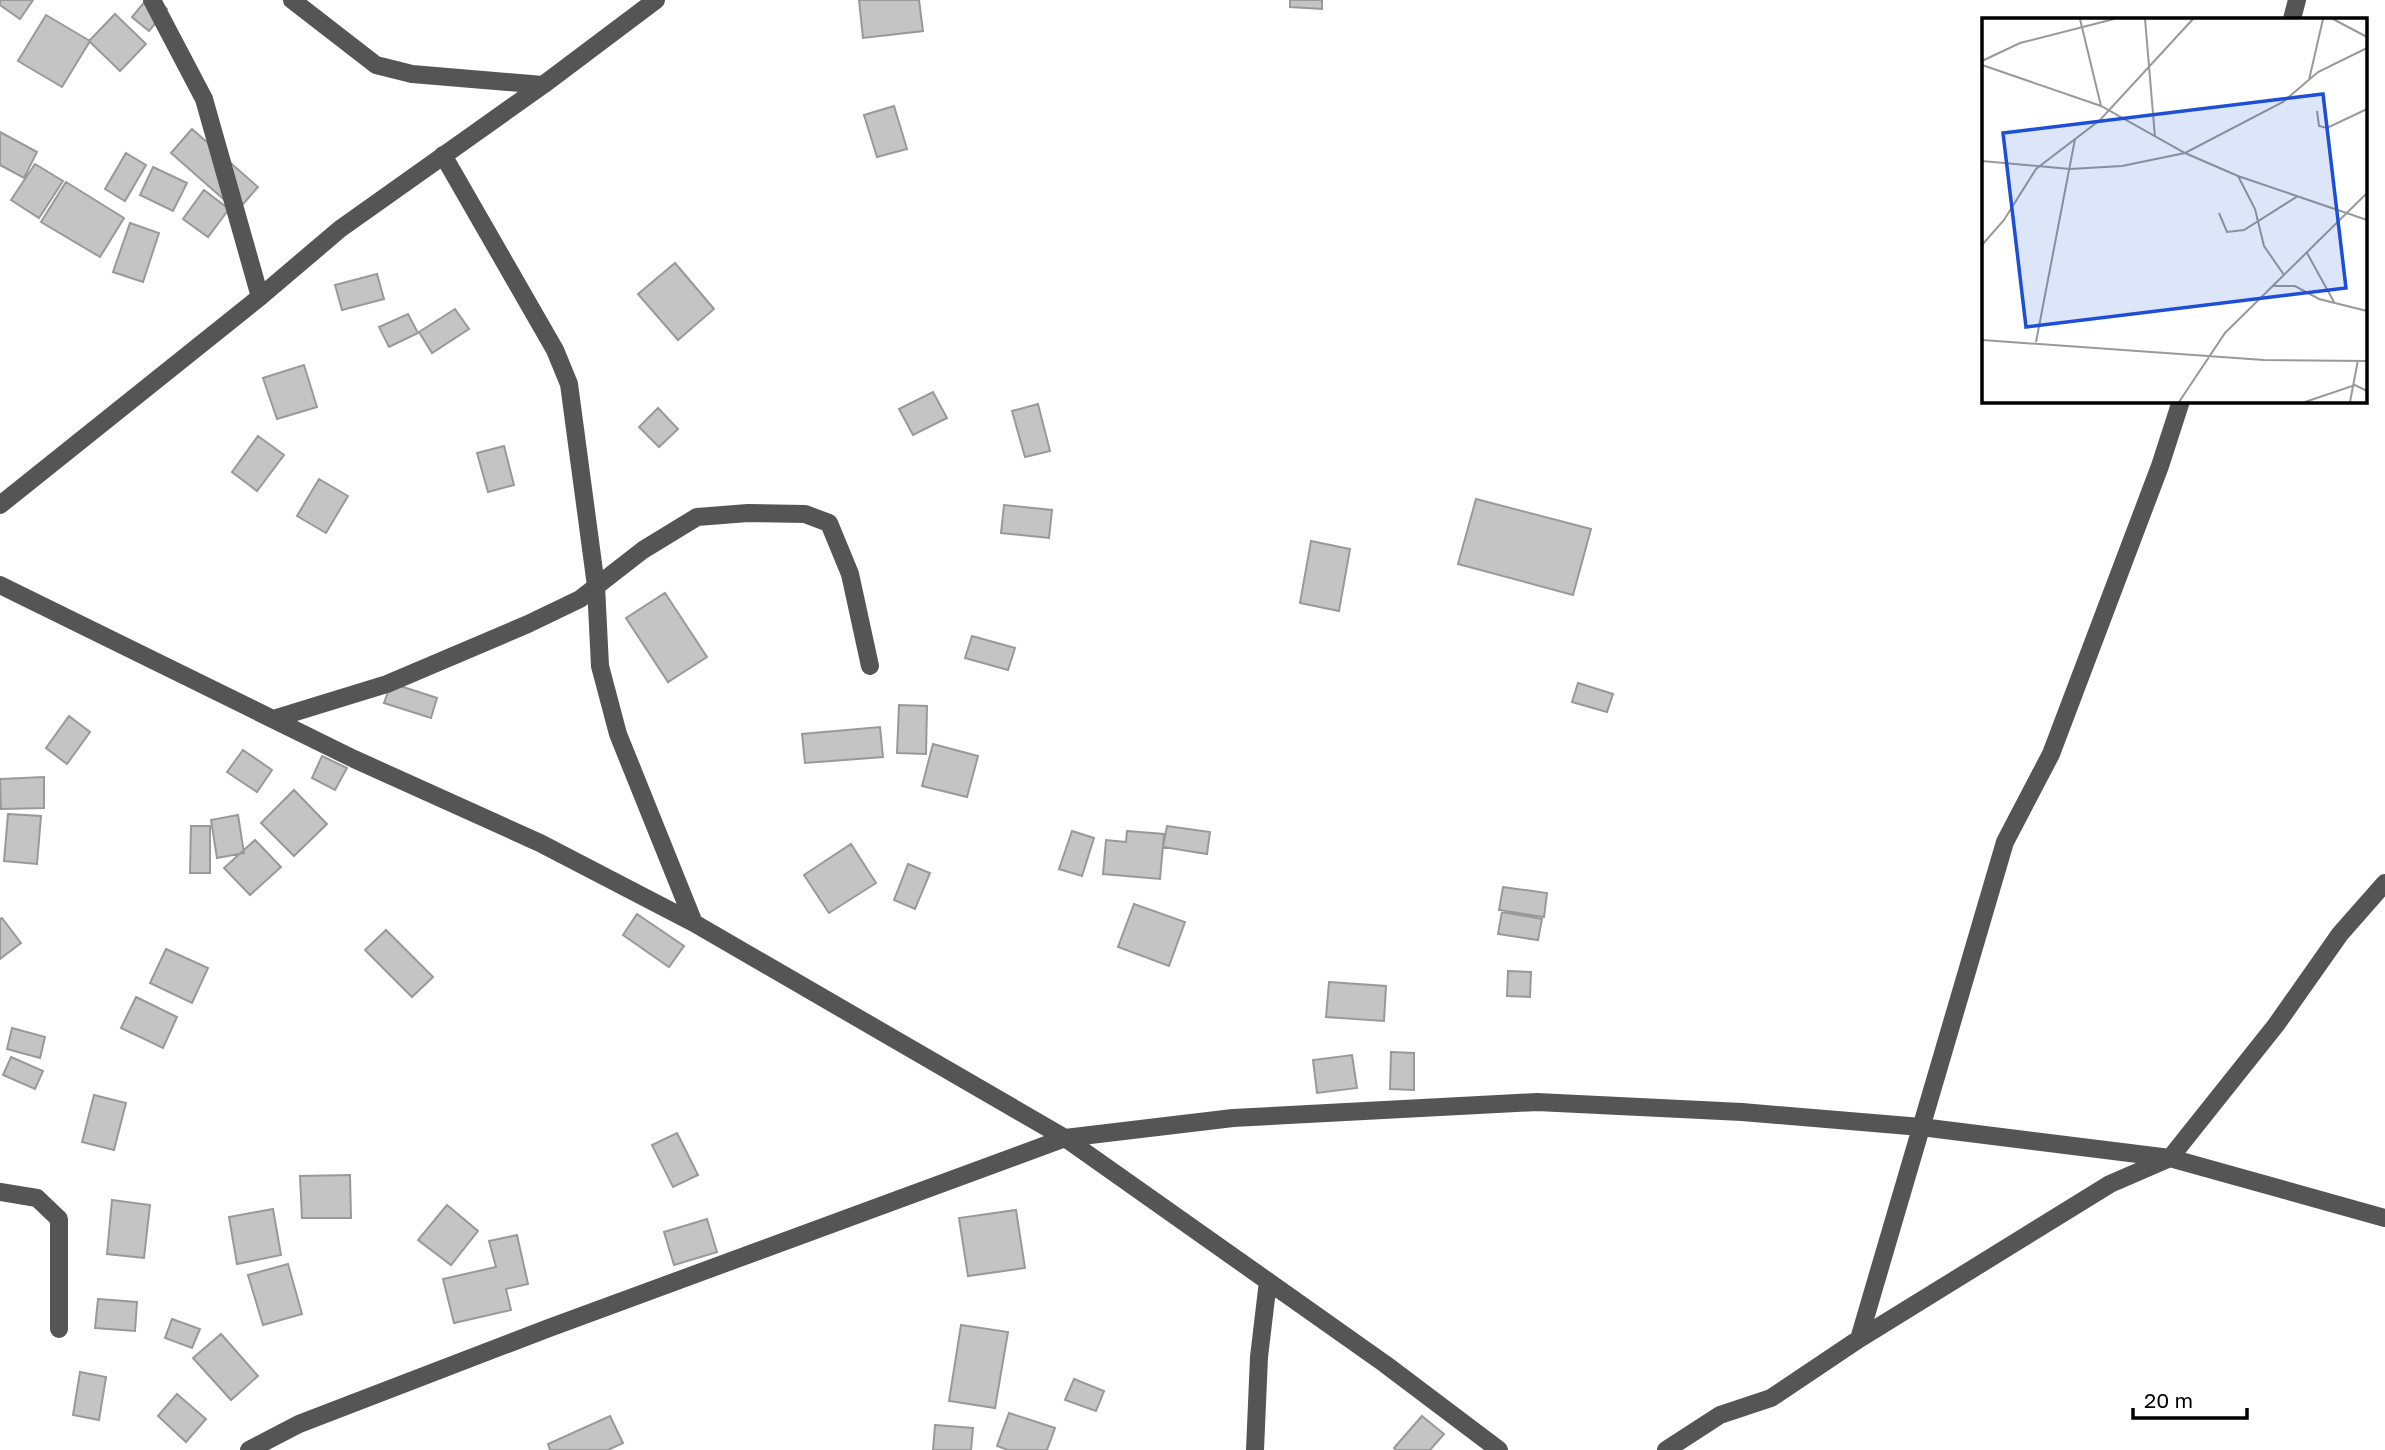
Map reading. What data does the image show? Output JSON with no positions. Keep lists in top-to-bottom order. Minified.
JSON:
{"scale_bar":"20 m"}
